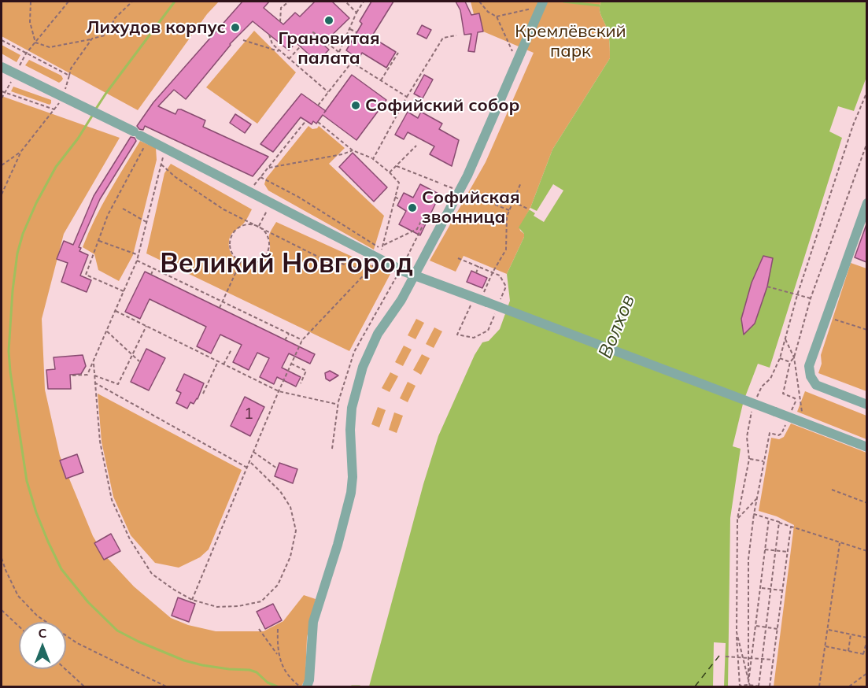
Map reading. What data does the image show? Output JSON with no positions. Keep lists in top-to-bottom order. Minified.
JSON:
{"districts":["Великий Новгород"],"water":["Волхов"],"parks":["Кремлёвский парк"],"places":["Грановитая палата","Лихудов корпус","Софийский собор","Софийская звонница"],"house_numbers":["1"],"north":"top"}
